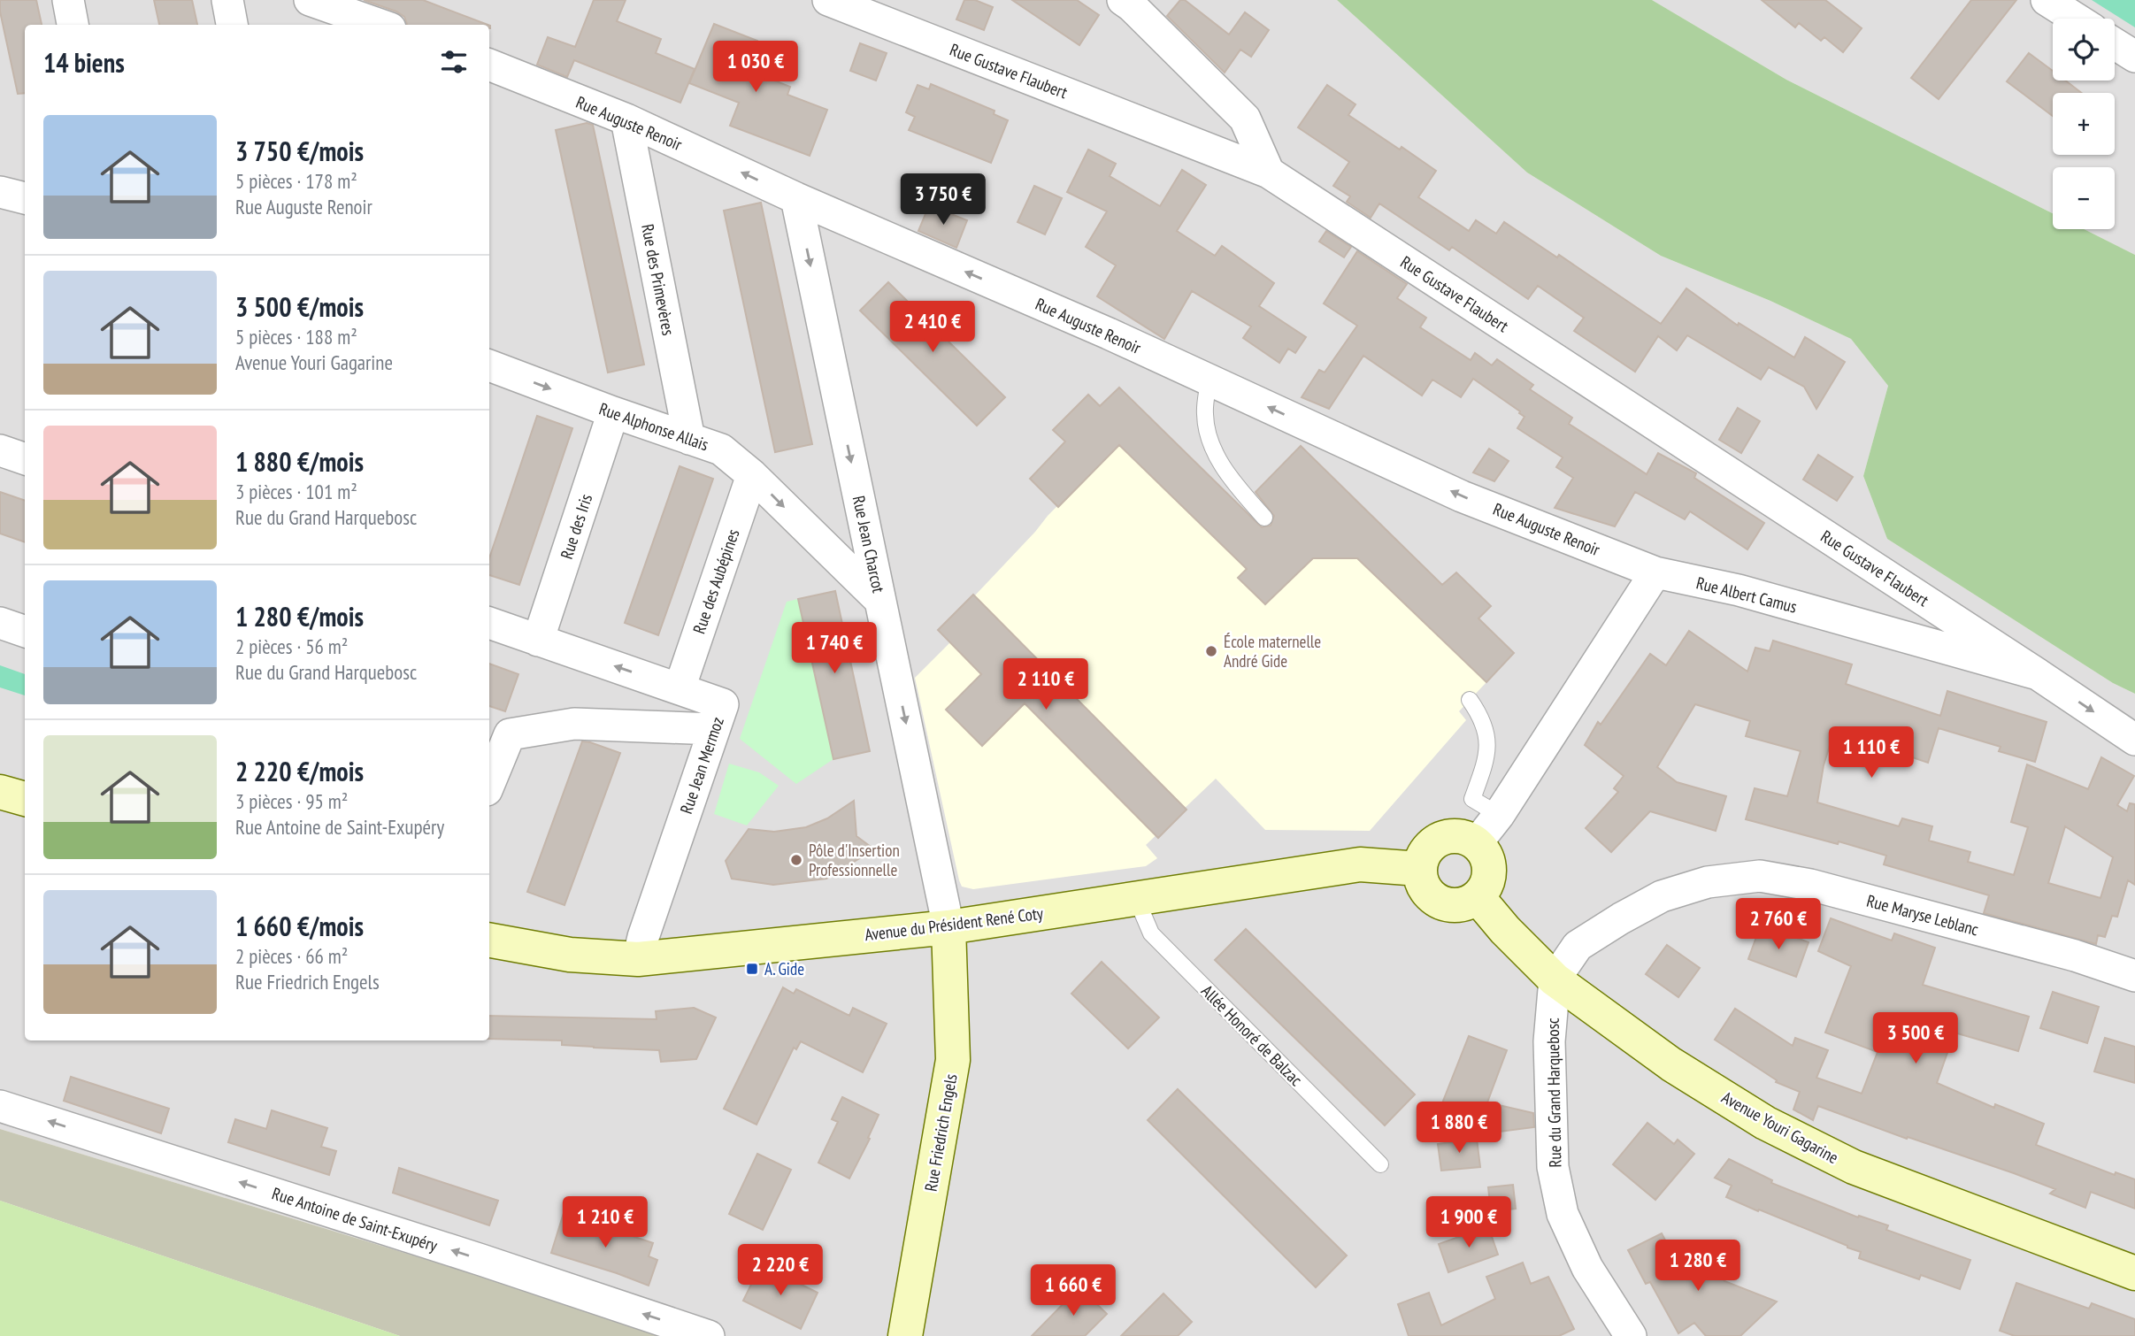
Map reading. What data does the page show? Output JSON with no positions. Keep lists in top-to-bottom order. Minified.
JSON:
{"streets":{"street":["Rue Gustave Flaubert","Rue Auguste Renoir","Rue des Primevères","Rue Alphonse Allais","Rue des Iris","Rue Jean Charcot","Rue des Aubépines","Rue Albert Camus","Rue Jean Mermoz","Rue Maryse Leblanc","Avenue du Président René Coty","Rue du Grand Harquebosc","Avenue Youri Gagarine","Rue Friedrich Engels","Rue Antoine de Saint-Exupéry"],"lane":["Allée Honoré de Balzac"]},"crossings":[["Rue Gustave Flaubert","Rue Albert Camus"],["Rue Auguste Renoir","Rue des Primevères"],["Rue Auguste Renoir","Rue Jean Charcot"],["Rue Auguste Renoir","Rue Albert Camus"],["Rue des Primevères","Rue Alphonse Allais"],["Rue Alphonse Allais","Rue des Iris"],["Rue Alphonse Allais","Rue Jean Charcot"],["Rue Alphonse Allais","Rue des Aubépines"],["Rue des Iris","Rue Jean Mermoz"],["Rue Jean Charcot","Avenue du Président René Coty"],["Rue Jean Charcot","Rue Friedrich Engels"],["Rue des Aubépines","Rue Jean Mermoz"],["Rue Jean Mermoz","Avenue du Président René Coty"],["Rue Maryse Leblanc","Rue du Grand Harquebosc"],["Rue Maryse Leblanc","Avenue Youri Gagarine"],["Avenue du Président René Coty","Allée Honoré de Balzac"],["Avenue du Président René Coty","Avenue Youri Gagarine"],["Avenue du Président René Coty","Rue Friedrich Engels"],["Rue du Grand Harquebosc","Avenue Youri Gagarine"]],"one_way":["Rue Auguste Renoir","Rue Alphonse Allais","Rue Jean Charcot","Rue Antoine de Saint-Exupéry"],"places":{"other":["École maternelle André Gide","Pôle d'Insertion Professionnelle"],"transit":["A. Gide"]},"page":{"map_buttons":["+","−"],"heading":"14 biens","price":["1 030 €","3 750 €","2 410 €","1 740 €","2 110 €","1 110 €","2 760 €","3 500 €","1 880 €","1 210 €","1 900 €","1 280 €","2 220 €","1 660 €"],"list":[{"name":"3 750 €/mois","note":"5 pièces · 178 m² · Rue Auguste Renoir"},{"name":"3 500 €/mois","note":"5 pièces · 188 m² · Avenue Youri Gagarine"},{"name":"1 880 €/mois","note":"3 pièces · 101 m² · Rue du Grand Harquebosc"},{"name":"1 280 €/mois","note":"2 pièces · 56 m² · Rue du Grand Harquebosc"},{"name":"2 220 €/mois","note":"3 pièces · 95 m² · Rue Antoine de Saint-Exupéry"},{"name":"1 660 €/mois","note":"2 pièces · 66 m² · Rue Friedrich Engels"}]}}
